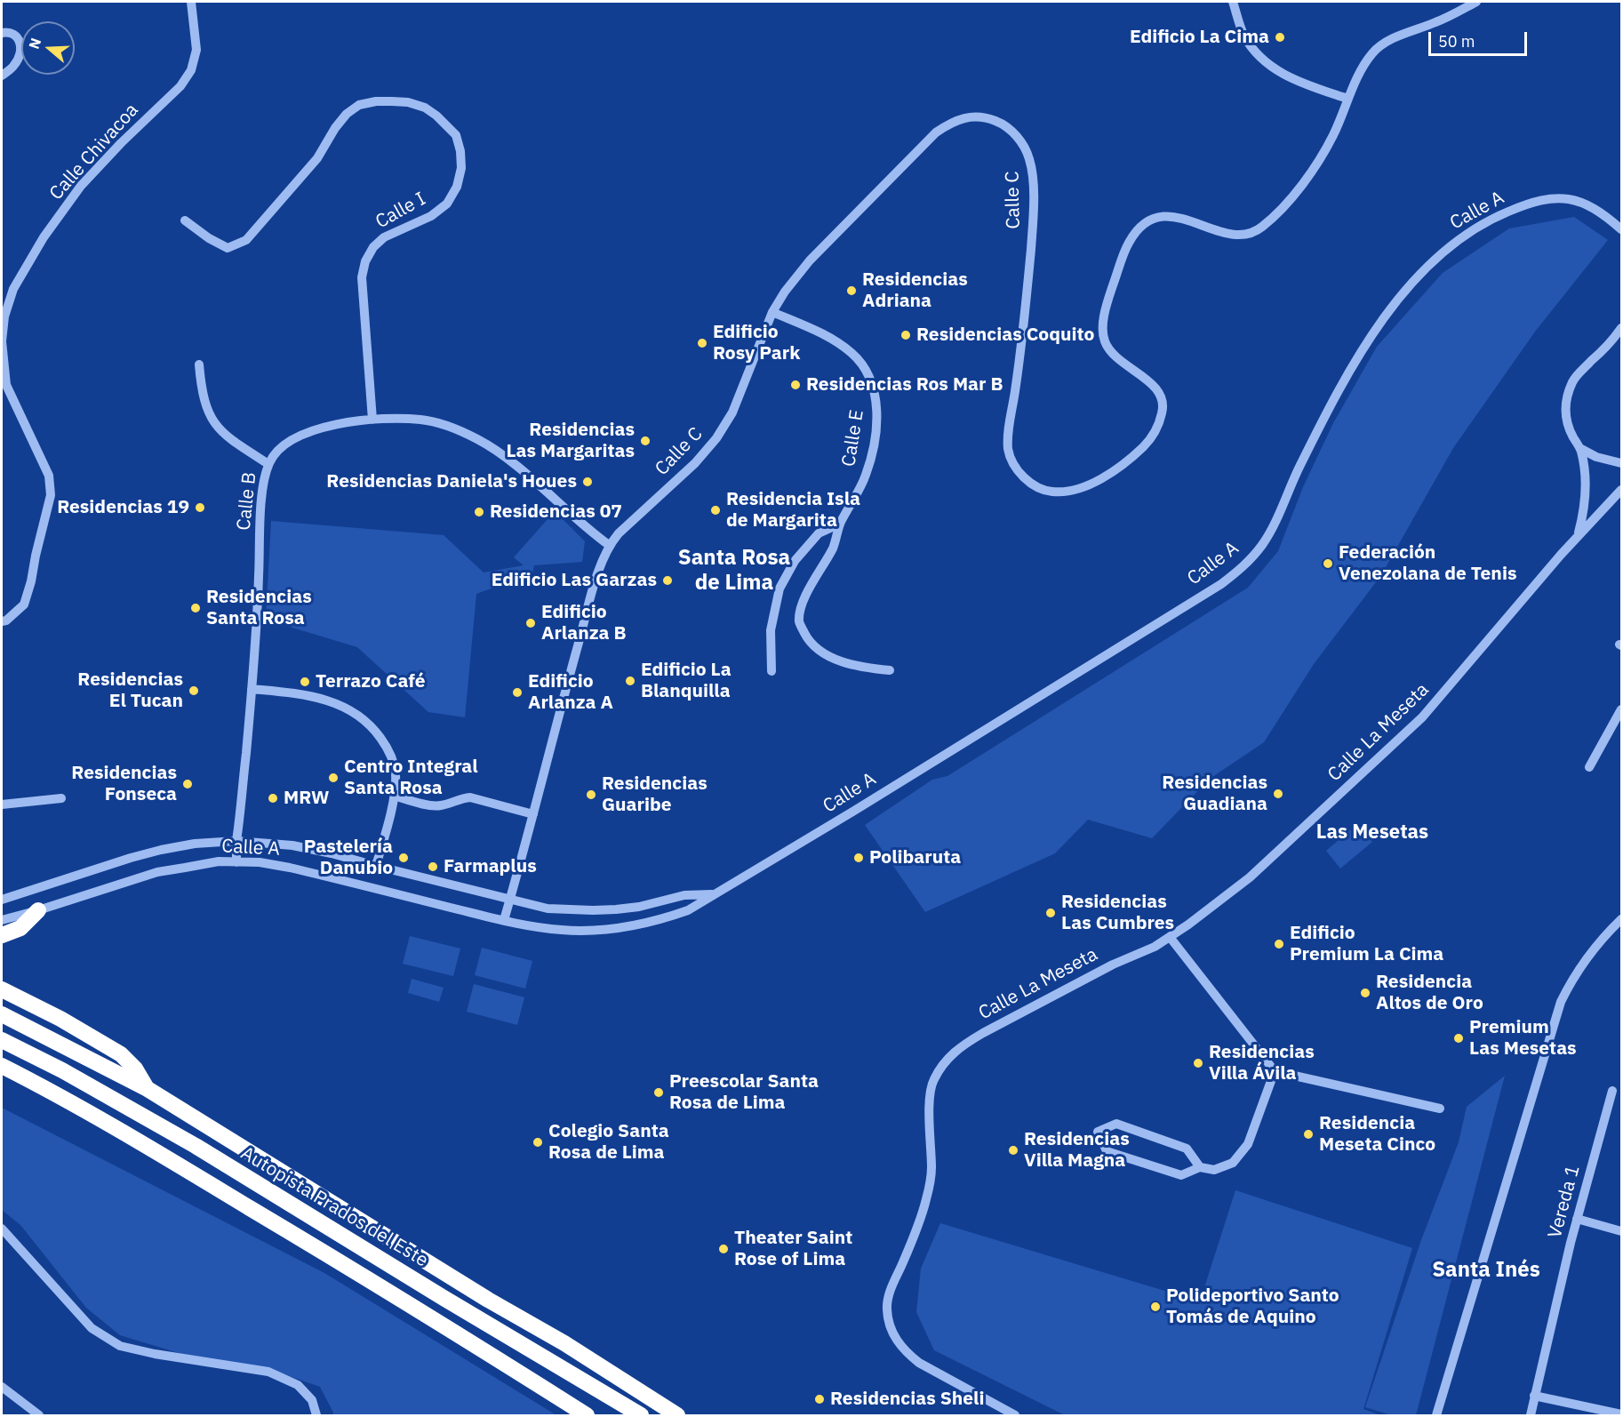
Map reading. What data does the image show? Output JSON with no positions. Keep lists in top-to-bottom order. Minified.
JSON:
{"streets":{"highway":["Autopista Prados del Este"],"street":["Calle Chivacoa","Calle C","Calle I","Calle A","Calle E","Calle B","Calle La Meseta","Vereda 1"]},"crossings":[["Calle C","Calle A"],["Calle C","Calle E"],["Calle C","Calle B"],["Calle I","Calle B"],["Calle A","Calle B"]],"districts":["Santa Rosa de Lima","Las Mesetas","Santa Inés"],"places":["Edificio La Cima","Residencias Adriana","Residencias Coquito","Edificio Rosy Park","Residencias Ros Mar B","Residencias Las Margaritas","Residencias Daniela's Houes","Residencias 19","Residencia Isla de Margarita","Residencias 07","Federación Venezolana de Tenis","Edificio Las Garzas","Residencias Santa Rosa","Edificio Arlanza B","Edificio La Blanquilla","Terrazo Café","Residencias El Tucan","Edificio Arlanza A","Centro Integral Santa Rosa","Residencias Fonseca","Residencias Guadiana","Residencias Guaribe","MRW","Pastelería Danubio","Polibaruta","Farmaplus","Residencias Las Cumbres","Edificio Premium La Cima","Residencia Altos de Oro","Premium Las Mesetas","Residencias Villa Ávila","Preescolar Santa Rosa de Lima","Residencia Meseta Cinco","Colegio Santa Rosa de Lima","Residencias Villa Magna","Theater Saint Rose of Lima","Polideportivo Santo Tomás de Aquino","Residencias Sheli"],"scale_bar":"50 m","north":"left"}
